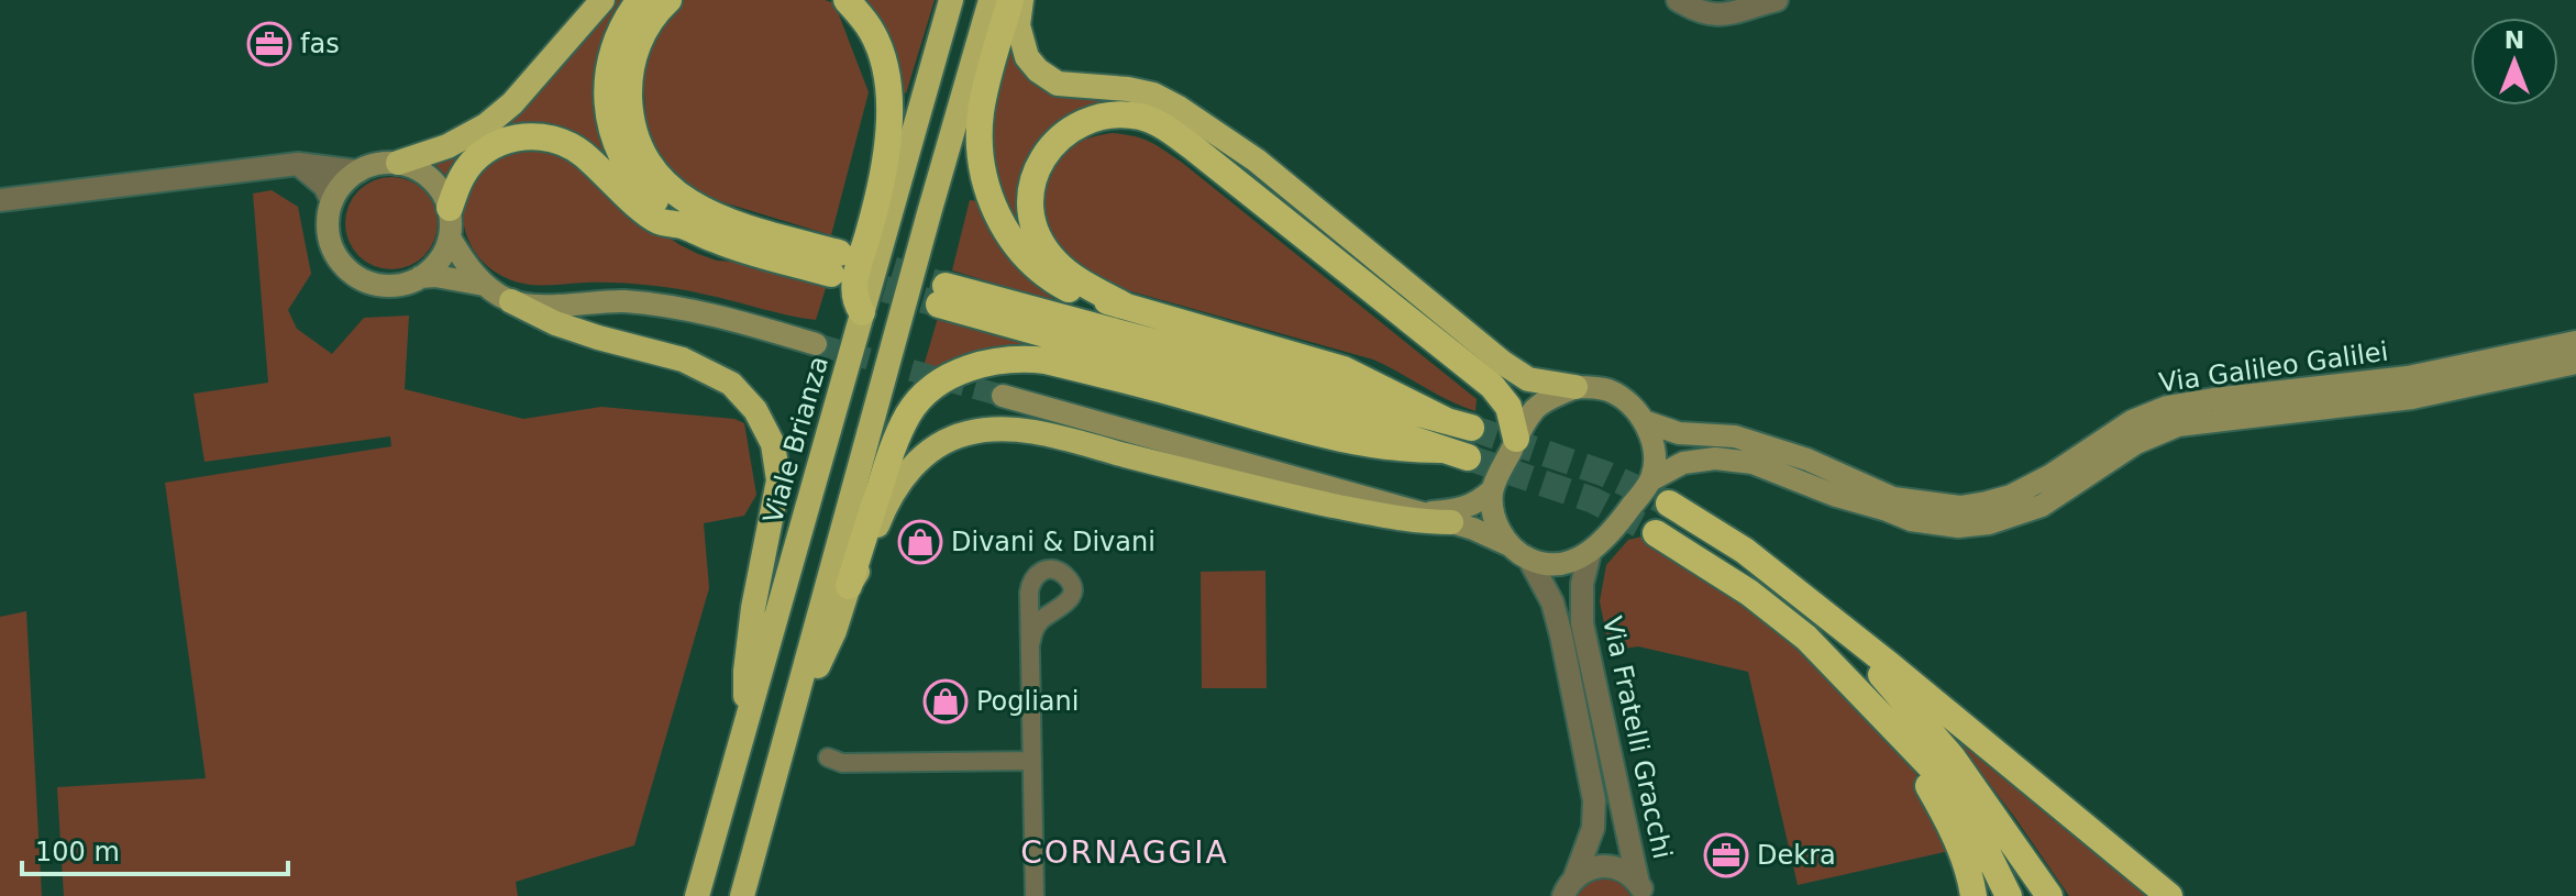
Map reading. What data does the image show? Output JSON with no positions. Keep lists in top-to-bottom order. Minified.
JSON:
{"streets":{"highway":["Viale Brianza"],"main road":["Via Galileo Galilei"],"street":["Via Fratelli Gracchi"]},"crossings":[["Via Galileo Galilei","Via Fratelli Gracchi"]],"districts":["CORNAGGIA"],"places":{"office":["fas","Dekra"],"shop":["Divani & Divani","Pogliani"]},"scale_bar":"100 m","north":"top"}
